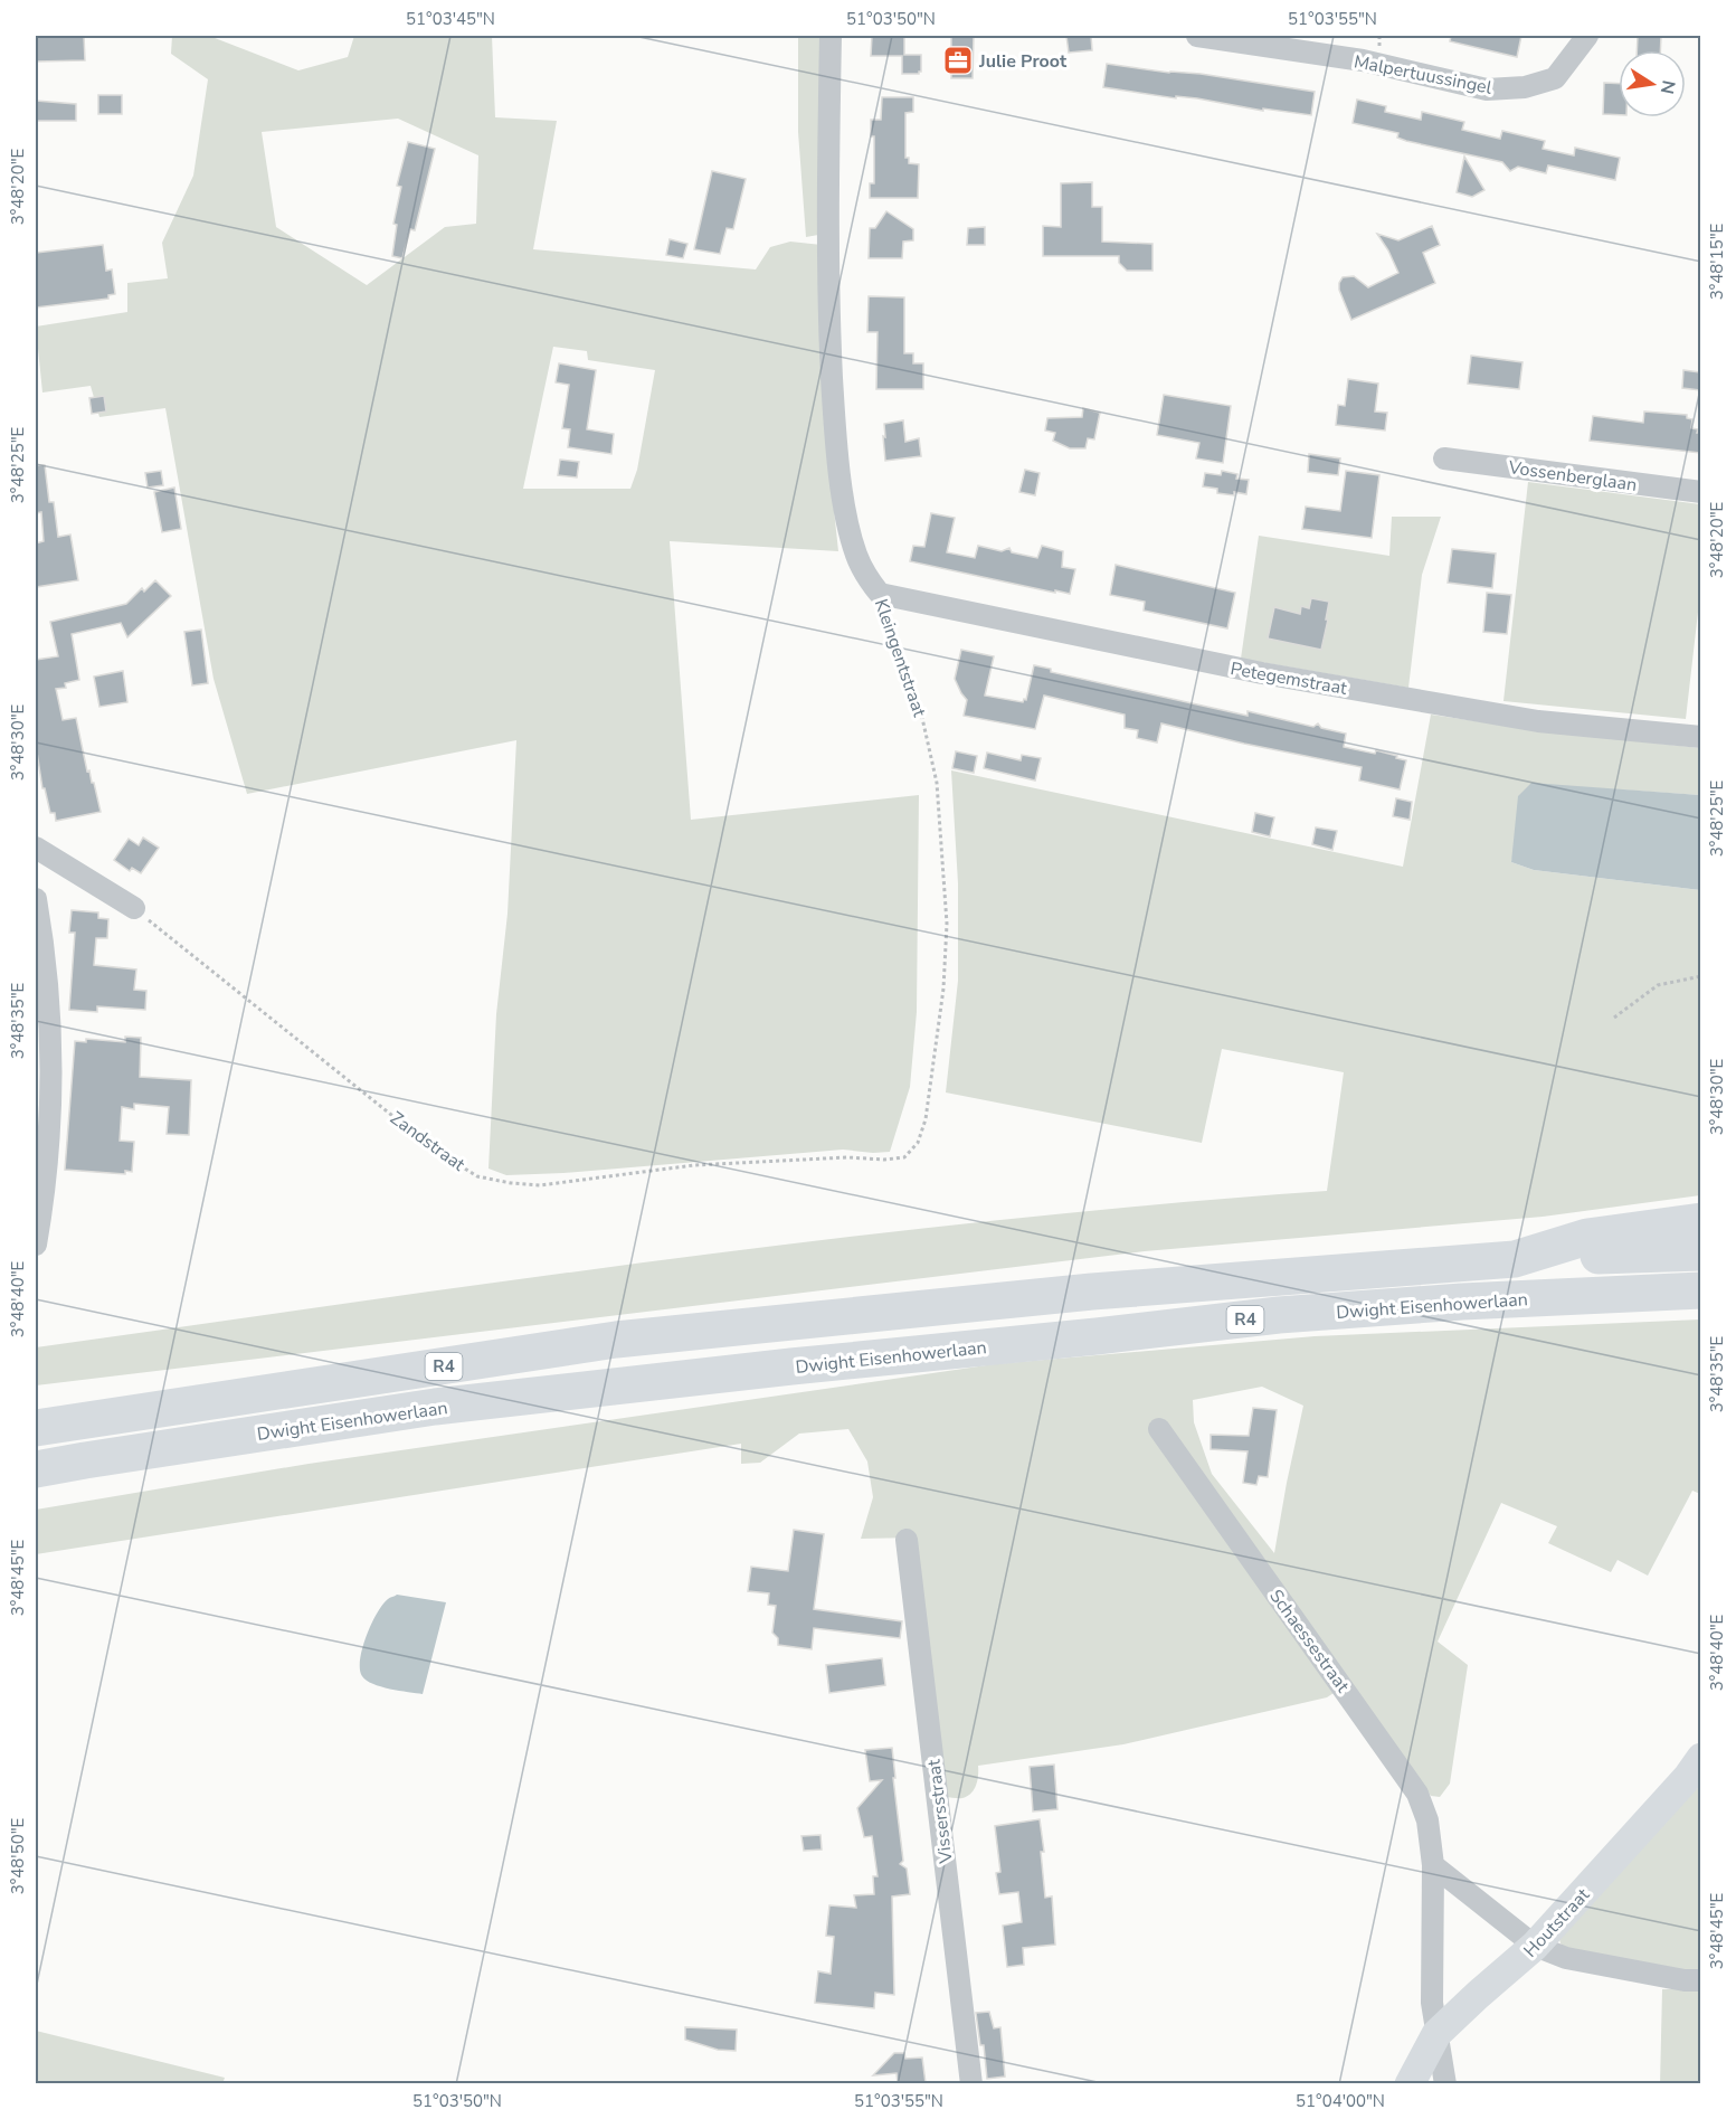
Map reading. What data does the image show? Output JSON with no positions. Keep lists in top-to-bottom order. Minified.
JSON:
{"streets":{"highway":["Dwight Eisenhowerlaan","R4"],"street":["Malpertuussingel","Vossenberglaan","Kleingentstraat","Petegemstraat","Schaessestraat","Vissersstraat","Houtstraat"],"path":["Zandstraat"]},"crossings":[["Kleingentstraat","Petegemstraat"],["Kleingentstraat","Zandstraat"],["Dwight Eisenhowerlaan","R4"],["Schaessestraat","Houtstraat"]],"places":{"office":["Julie Proot"]},"north":"right","coordinates":["51°03'45\"N","51°03'50\"N","51°03'55\"N","3°48'20\"E","3°48'15\"E","3°48'25\"E","3°48'30\"E","3°48'35\"E","3°48'40\"E","3°48'45\"E","3°48'50\"E","51°04'00\"N"]}
